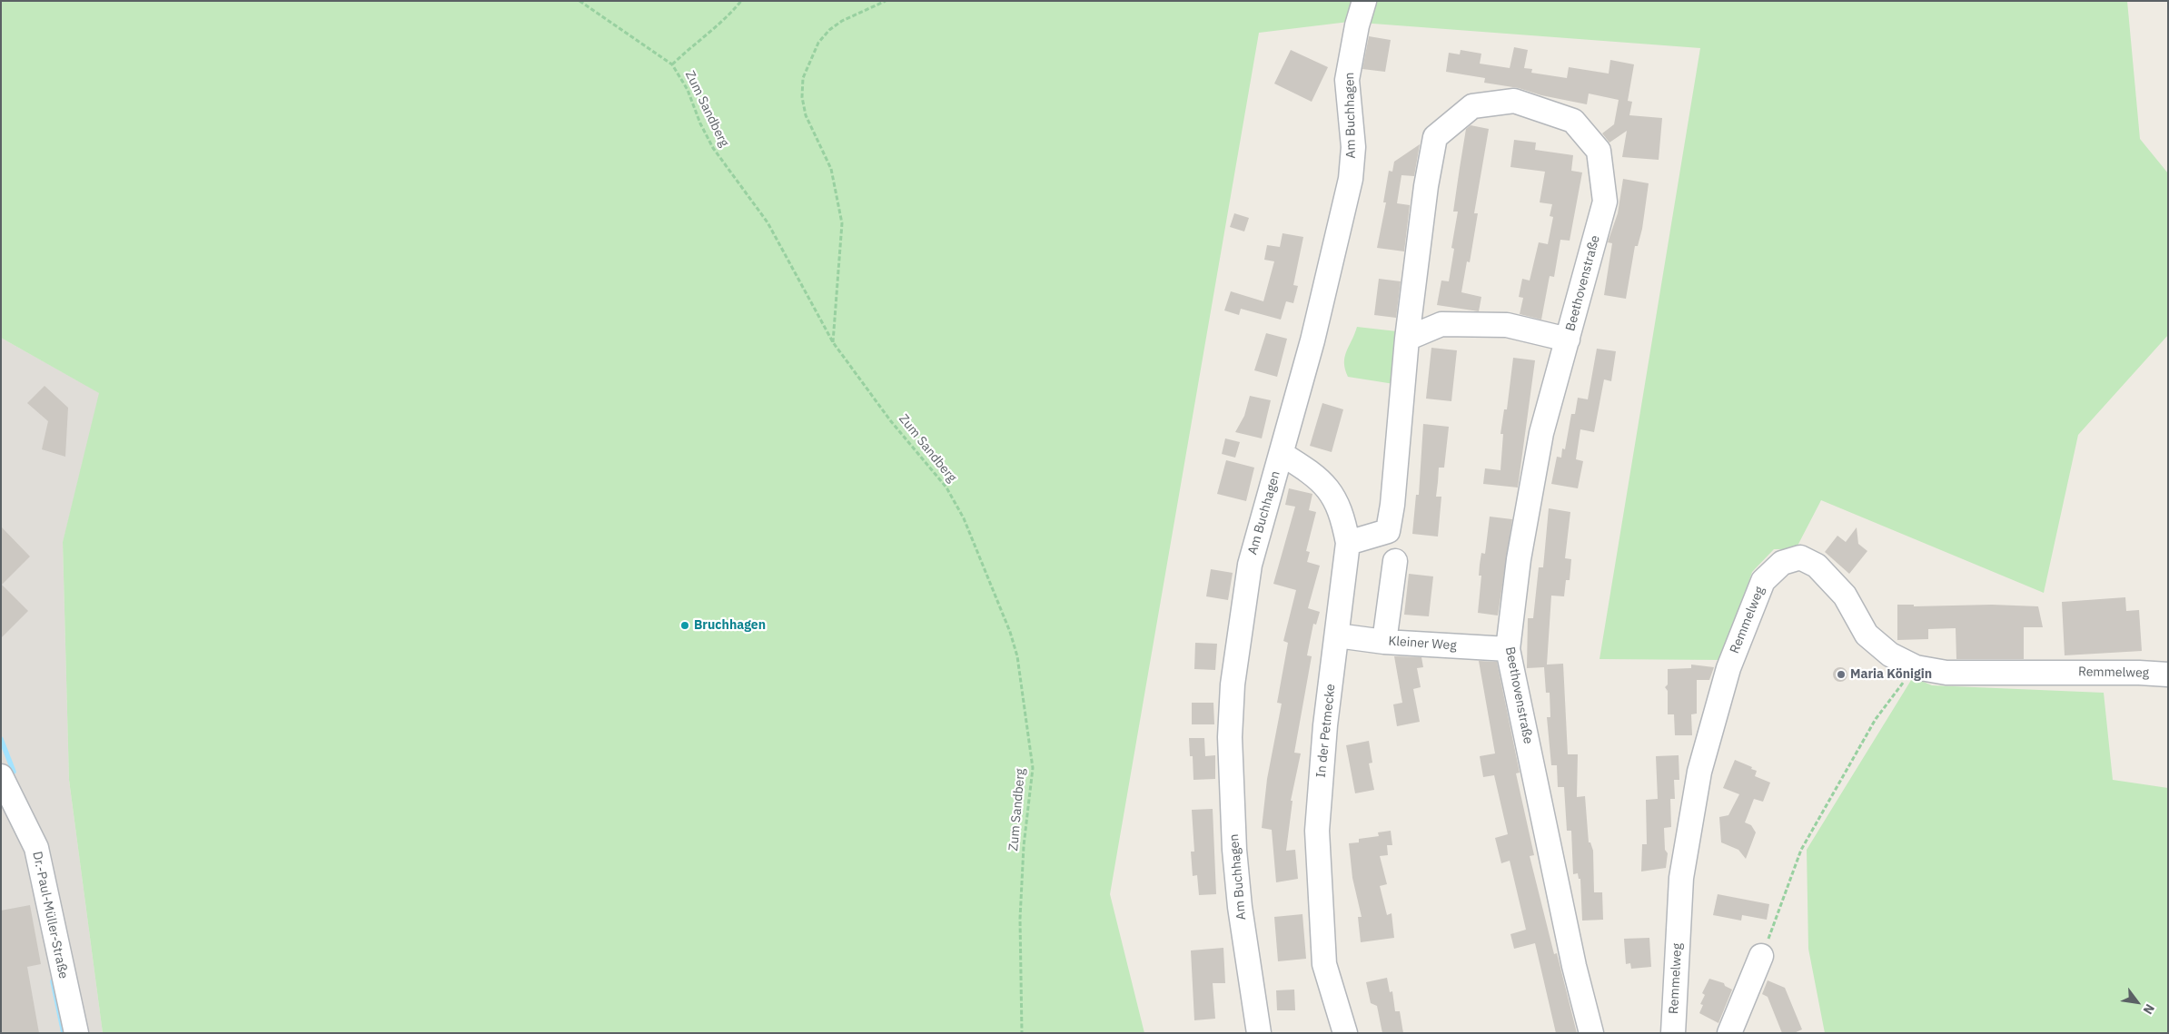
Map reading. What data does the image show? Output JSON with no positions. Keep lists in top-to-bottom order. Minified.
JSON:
{"streets":{"street":["Am Buchhagen","Beethovenstraße","Remmelweg","Kleiner Weg","In der Petmecke","Dr.-Paul-Müller-Straße"],"path":["Zum Sandberg"]},"crossings":[["Am Buchhagen","In der Petmecke"],["Beethovenstraße","Kleiner Weg"],["Beethovenstraße","In der Petmecke"],["Kleiner Weg","In der Petmecke"]],"places":["Bruchhagen","Maria Königin"],"north":"bottom right"}
